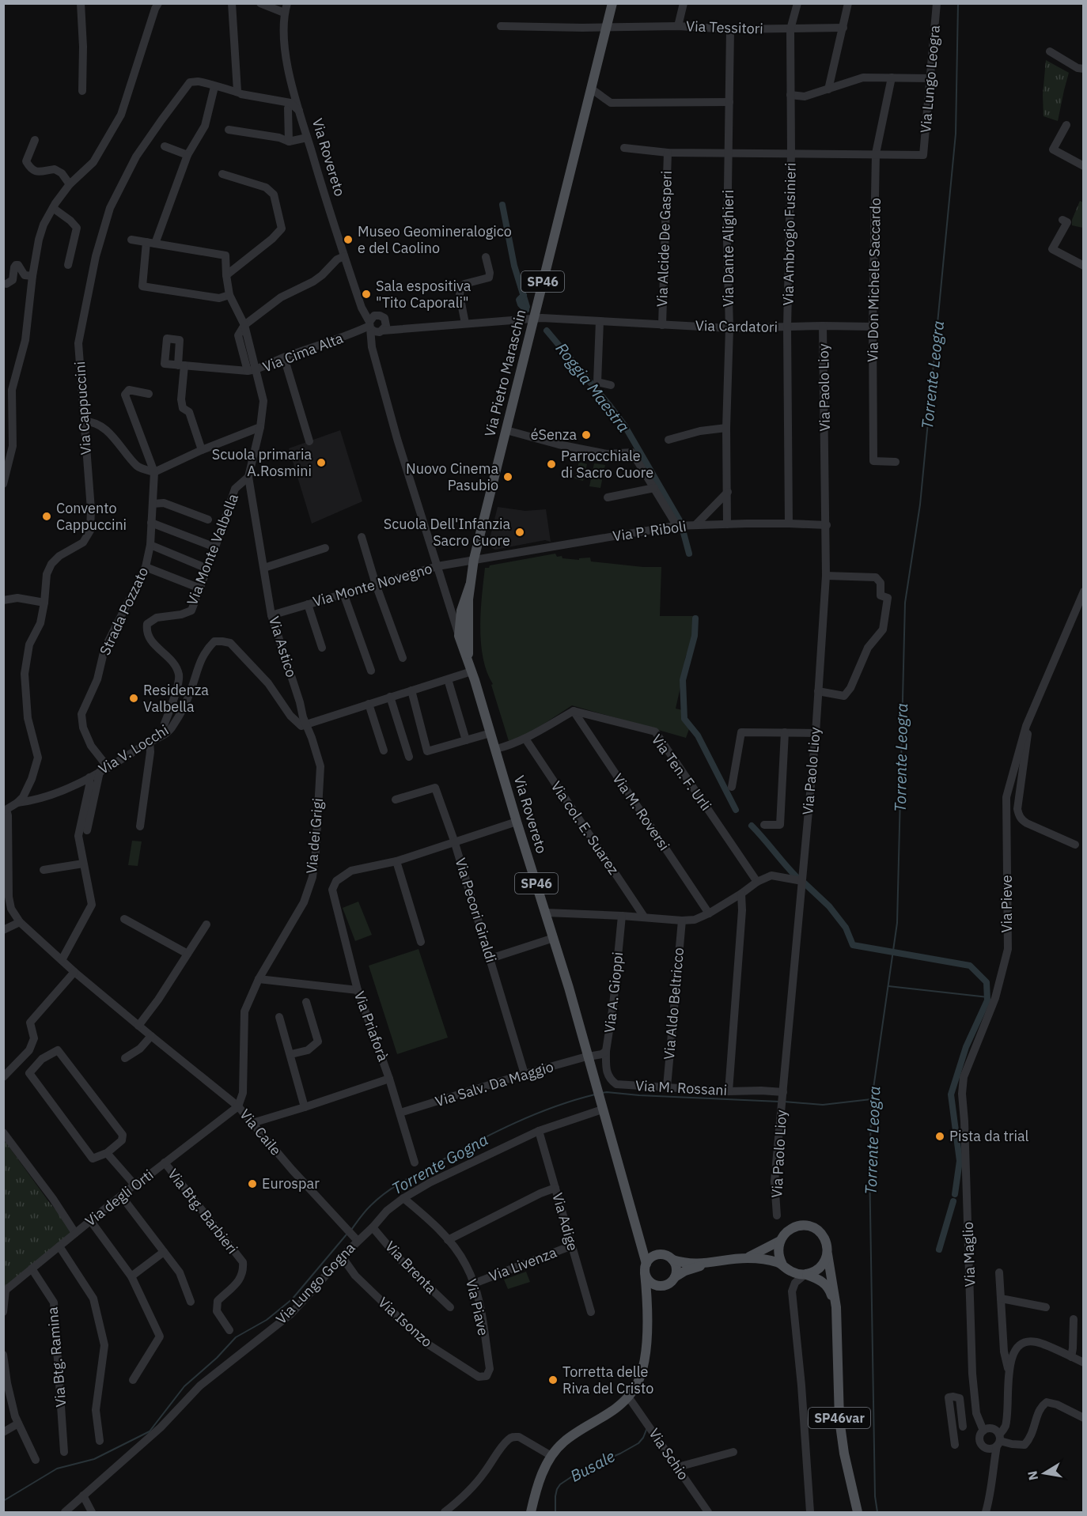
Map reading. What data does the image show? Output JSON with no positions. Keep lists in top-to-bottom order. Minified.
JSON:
{"streets":{"main road":["Via Rovereto","SP46","Via Pietro Maraschin","SP46var"],"street":["Via Tessitori","Via Lungo Leogra","Via Ambrogio Fusinieri","Via Alcide De Gasperi","Via Dante Alighieri","Via Don Michele Saccardo","Via Cardatori","Via Cima Alta","Via Paolo Lioy","Via Cappuccini","Via P. Riboli","Via Monte Valbella","Via Monte Novegno","Strada Pozzato","Via Astico","Via V. Locchi","Via Ten. F. Urli","Via M. Roversi","Via col. E. Suarez","Via dei Grigi","Via Pieve","Via Pecori Giraldi","Via A. Gioppi","Via Aldo Beltricco","Via Priaforà","Via Salv. Da Maggio","Via M. Rossani","Via Caile","Via degli Orti","Via Btg. Barbieri","Via Adige","Via Maglio","Via Livenza","Via Brenta","Via Lungo Gogna","Via Piave","Via Isonzo","Via Btg. Ramina","Via Schio"]},"crossings":[["Via Tessitori","Via Ambrogio Fusinieri"],["Via Tessitori","Via Dante Alighieri"],["Via Tessitori","Via Pietro Maraschin"],["Via Lungo Leogra","Via Don Michele Saccardo"],["Via Rovereto","SP46"],["Via Rovereto","Via Cardatori"],["Via Rovereto","Via Cima Alta"],["Via Rovereto","Via Pietro Maraschin"],["Via Rovereto","Via Cappuccini"],["Via Rovereto","Via Monte Novegno"],["Via Rovereto","Via A. Gioppi"],["Via Rovereto","Via Salv. Da Maggio"],["Via Rovereto","Via Lungo Gogna"],["Via Ambrogio Fusinieri","Via Cardatori"],["Via Ambrogio Fusinieri","Via P. Riboli"],["Via Alcide De Gasperi","Via Cardatori"],["Via Dante Alighieri","Via Cardatori"],["Via Dante Alighieri","Via P. Riboli"],["Via Don Michele Saccardo","Via Cardatori"],["SP46","Via Lungo Gogna"],["SP46","SP46var"],["SP46","Via Schio"],["Via Cardatori","Via Cima Alta"],["Via Cardatori","Via Pietro Maraschin"],["Via Cardatori","Via Paolo Lioy"],["Via Cima Alta","Via Astico"],["Via Pietro Maraschin","Via P. Riboli"],["Via Pietro Maraschin","Via Monte Novegno"],["Via Paolo Lioy","Via P. Riboli"],["Via Paolo Lioy","Via M. Rossani"],["Via Cappuccini","Via V. Locchi"],["Via Cappuccini","Via Caile"],["Via P. Riboli","Via Monte Novegno"],["Via Monte Valbella","Via Astico"],["Via Monte Novegno","Via Astico"],["Strada Pozzato","Via V. Locchi"],["Via Astico","Via V. Locchi"],["Via Astico","Via dei Grigi"],["Via V. Locchi","Via dei Grigi"],["Via Ten. F. Urli","Via M. Roversi"],["Via dei Grigi","Via Caile"],["Via dei Grigi","Via degli Orti"],["Via Pieve","Via Maglio"],["Via Pecori Giraldi","Via Salv. Da Maggio"],["Via A. Gioppi","Via Salv. Da Maggio"],["Via A. Gioppi","Via M. Rossani"],["Via Aldo Beltricco","Via M. Rossani"],["Via Priaforà","Via Salv. Da Maggio"],["Via Caile","Via degli Orti"],["Via Caile","Via Lungo Gogna"],["Via degli Orti","Via Btg. Barbieri"],["Via degli Orti","Via Btg. Ramina"],["Via Adige","Via Livenza"],["Via Adige","Via Lungo Gogna"],["Via Livenza","Via Piave"],["Via Brenta","Via Lungo Gogna"],["Via Lungo Gogna","Via Piave"],["Via Lungo Gogna","Via Isonzo"],["Via Piave","Via Isonzo"]],"water":["Torrente Leogra","Roggia Maestra","Torrente Gogna","Busale"],"places":["Museo Geomineralogico e del Caolino","Sala espositiva \"Tito Caporali\"","éSenza","Scuola primaria A.Rosmini","Parrocchiale di Sacro Cuore","Nuovo Cinema Pasubio","Convento Cappuccini","Scuola Dell'Infanzia Sacro Cuore","Residenza Valbella","Pista da trial","Eurospar","Torretta delle Riva del Cristo"],"north":"left"}
